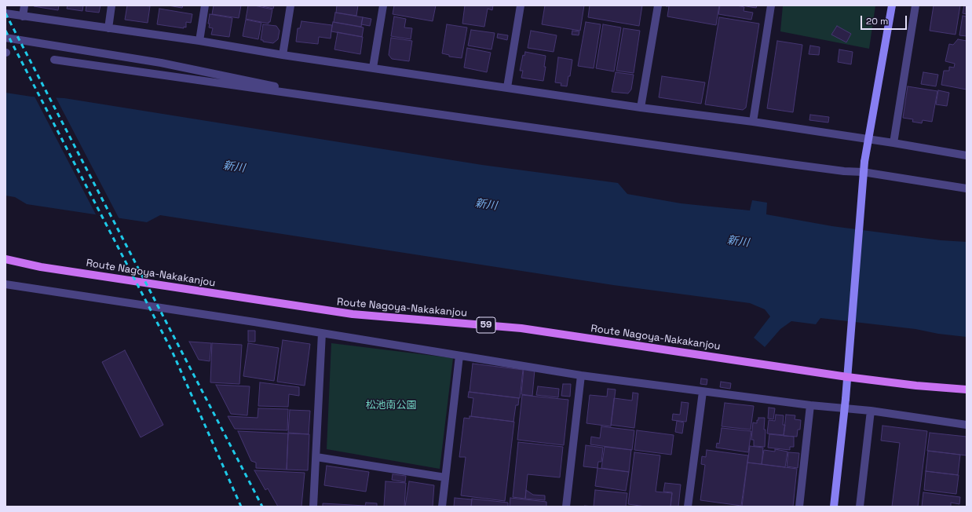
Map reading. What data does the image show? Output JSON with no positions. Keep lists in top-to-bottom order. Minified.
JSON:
{"streets":{"main road":["Route Nagoya-Nakakanjou","59"]},"water":["新川"],"parks":["松池南公園"],"scale_bar":"20 m"}
